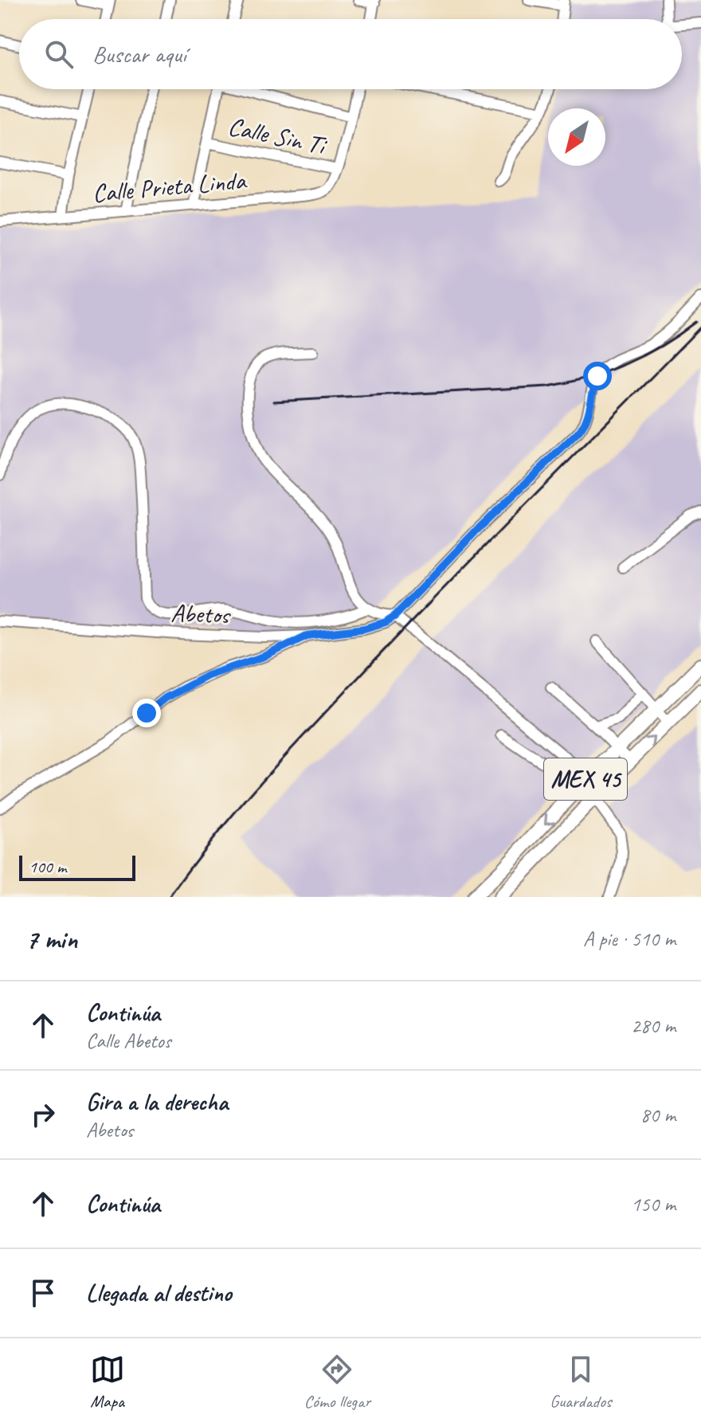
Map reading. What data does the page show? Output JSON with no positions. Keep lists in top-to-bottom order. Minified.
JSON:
{"streets":{"main road":["MEX 45"],"street":["Calle Sin Ti","Calle Prieta Linda","Abetos"]},"crossings":[["Calle Sin Ti","Calle Prieta Linda"]],"scale_bar":"100 m","north":"bottom left","page":{"search":"Buscar aquí","scale":"100 m","heading":["7 min","A pie · 510 m"],"list":[["Continúa","Calle Abetos","280 m"],["Gira a la derecha","Abetos","80 m"],["Continúa","150 m"],"Llegada al destino"],"nav":["Mapa","Cómo llegar","Guardados"]}}
